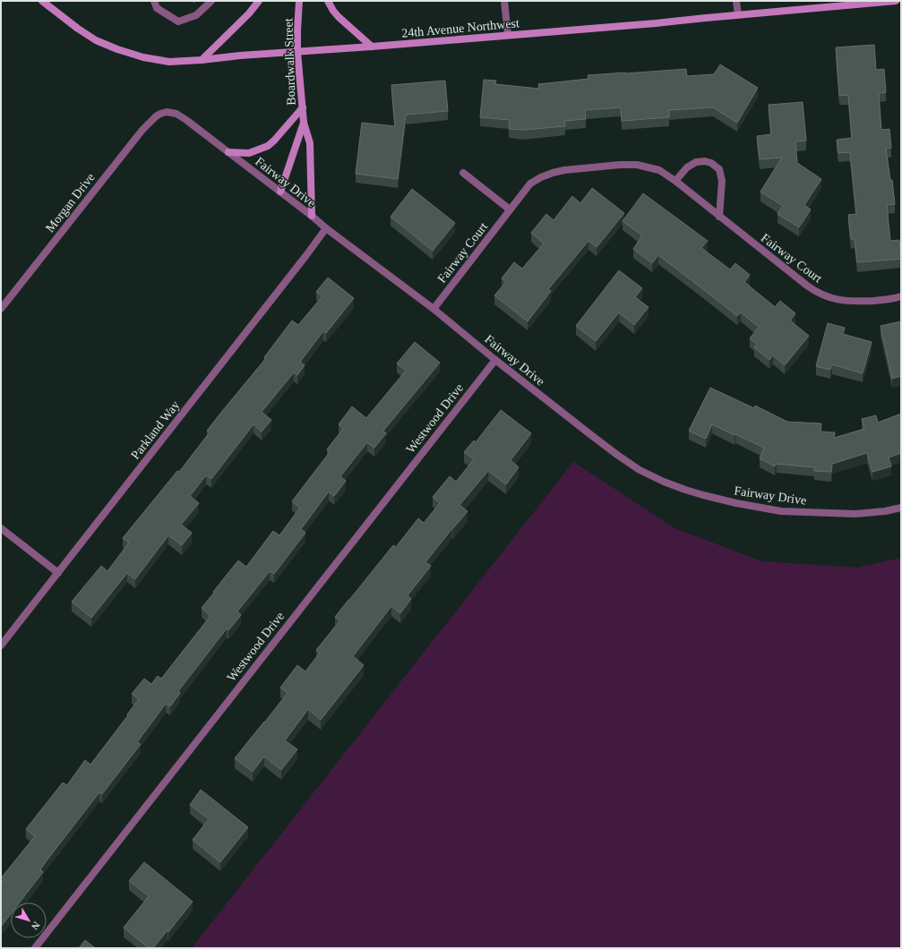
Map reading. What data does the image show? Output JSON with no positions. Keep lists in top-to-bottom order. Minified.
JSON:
{"streets":{"main road":["24th Avenue Northwest","Boardwalk Street"],"street":["Fairway Drive","Morgan Drive","Fairway Court","Westwood Drive","Parkland Way"]},"crossings":[["24th Avenue Northwest","Boardwalk Street"],["Fairway Drive","Morgan Drive"],["Fairway Drive","Fairway Court"],["Fairway Drive","Westwood Drive"],["Fairway Drive","Parkland Way"]],"north":"bottom right"}
